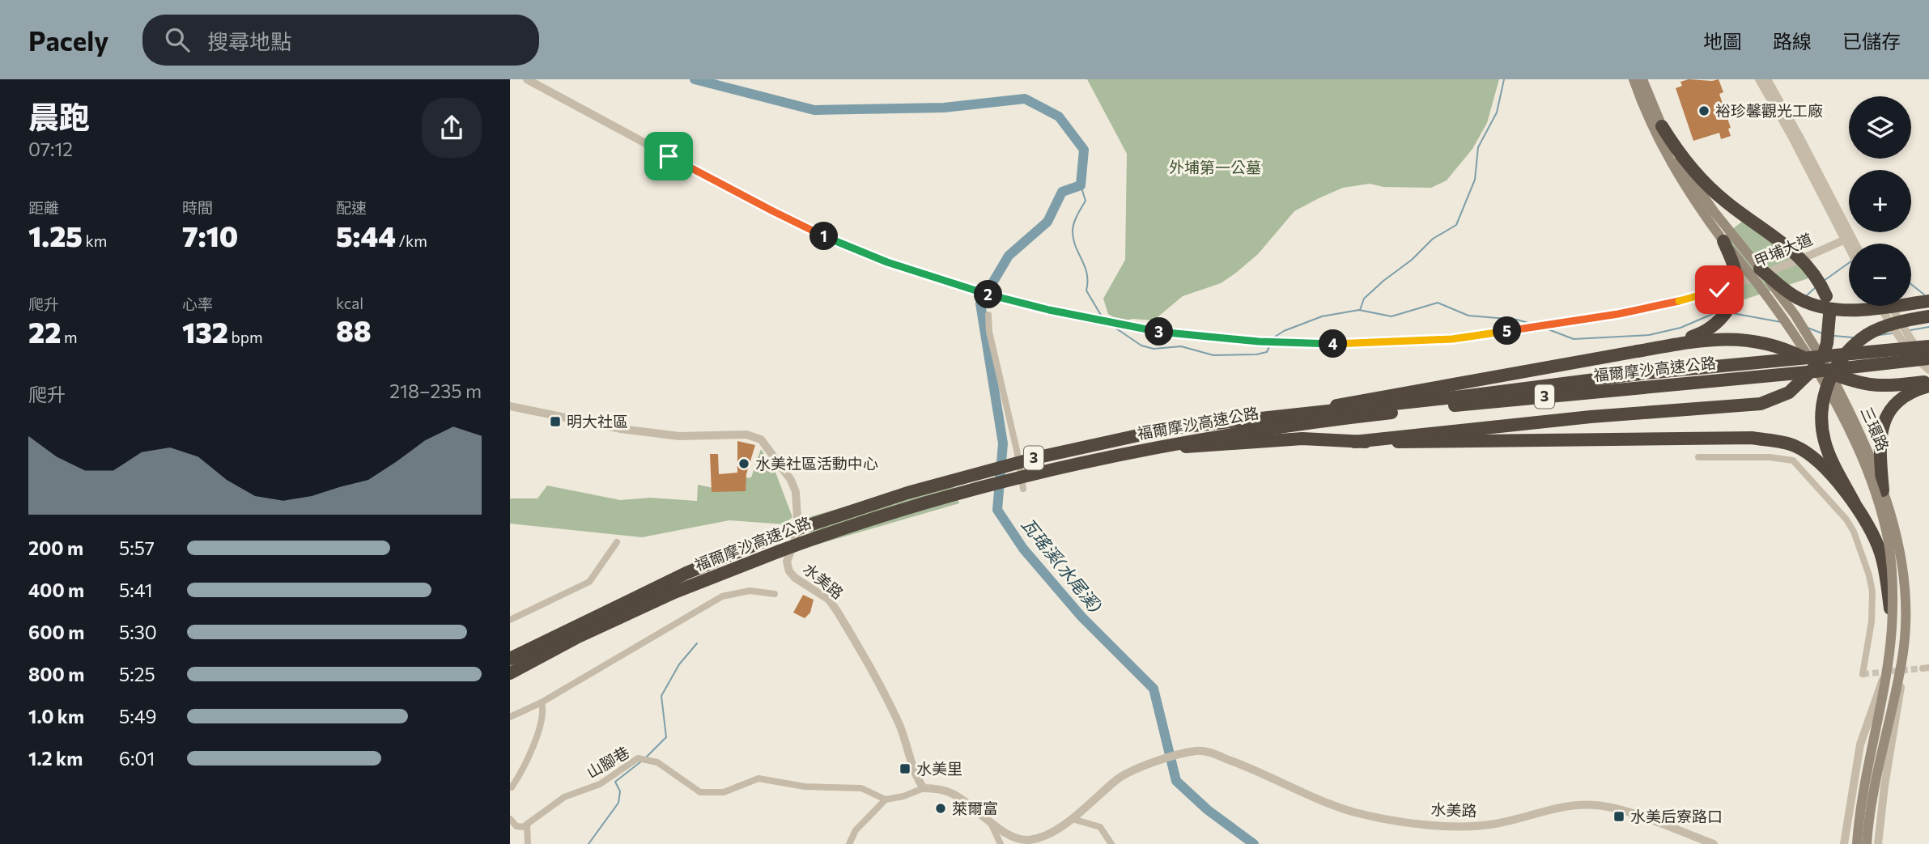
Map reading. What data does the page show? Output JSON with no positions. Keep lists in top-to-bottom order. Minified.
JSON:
{"streets":{"highway":["福爾摩沙高速公路","3"],"main road":["三環路"],"street":["甲埔大道","水美路","山腳巷"]},"water":["瓦瑤溪(水尾溪)"],"parks":["外埔第一公墓"],"places":{"other":["裕珍馨觀光工廠","水美社區活動中心","萊爾富"],"transit":["明大社區","水美里","水美后寮路口"]},"page":{"header":"Pacely","search":"搜尋地點","nav":["地圖","路線","已儲存"],"heading":["晨跑","07:12"],"map_buttons":["+","−"],"stats":[["距離","1.25 km"],["時間","7:10"],["配速","5:44 /km"],["爬升","22 m"],["心率","132 bpm"],["kcal","88"]],"pins":["1","2","5","3","4"],"chart":["爬升","218–235 m"],"list":[{"name":"200 m","note":"5:57"},{"name":"400 m","note":"5:41"},{"name":"600 m","note":"5:30"},{"name":"800 m","note":"5:25"},{"name":"1.0 km","note":"5:49"},{"name":"1.2 km","note":"6:01"}]}}
